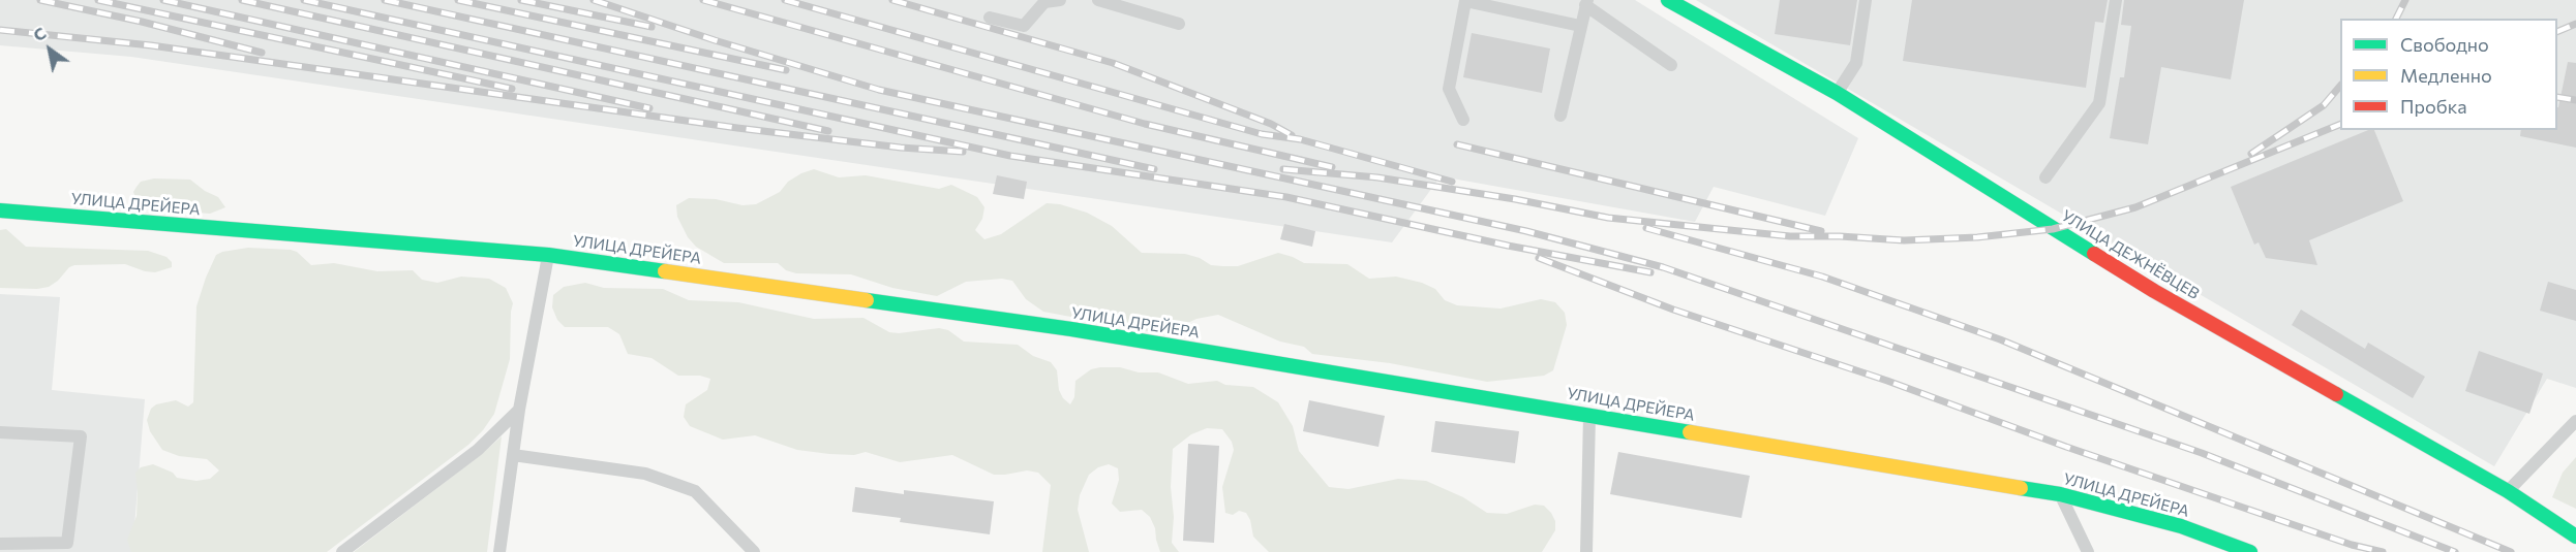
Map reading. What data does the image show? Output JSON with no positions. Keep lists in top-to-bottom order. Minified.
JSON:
{"streets":{"main road":["УЛИЦА ДРЕЙЕРА","УЛИЦА ДЕЖНЁВЦЕВ"]},"legend":["Свободно","Медленно","Пробка"],"north":"top left"}
